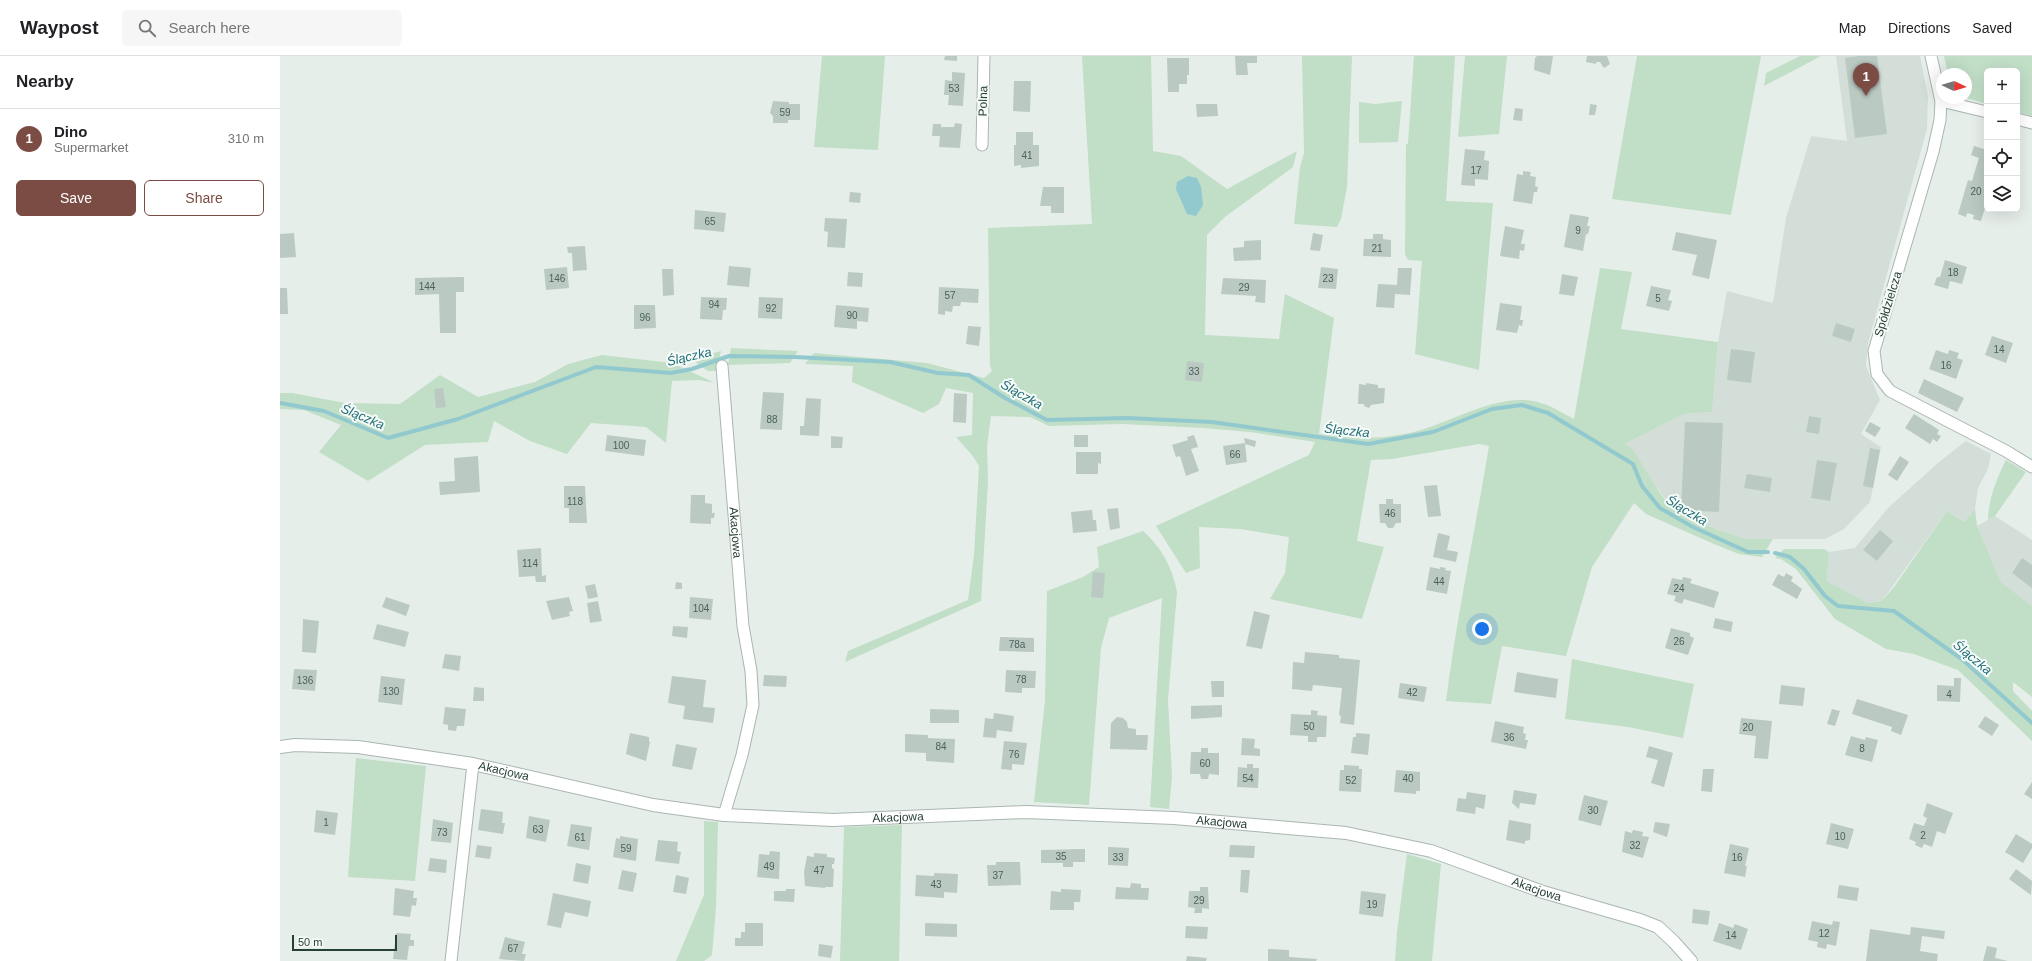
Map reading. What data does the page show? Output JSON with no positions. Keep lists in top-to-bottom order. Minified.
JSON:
{"streets":{"street":["Polna","Spółdzielcza","Akacjowa"]},"water":["Ślączka"],"house_numbers":["53","59","41","17","20","65","9","21","18","146","23","144","29","57","5","94","92","90","96","14","16","33","88","100","66","118","46","114","44","24","104","26","78a","78","136","130","42","4","50","20","36","84","8","76","60","54","40","52","30","1","63","73","2","10","61","32","59","35","33","16","49","47","37","43","29","19","12","14","67"],"scale_bar":"50 m","north":"right","page":{"header":"Waypost","search":"Search here","nav":["Map","Directions","Saved"],"heading":"Nearby","pins":"1","map_buttons":["+","−"],"list":[{"mark":"1","name":"Dino","note":"Supermarket","value":"310 m"}],"buttons":["Save","Share"],"scale":"50 m"}}
